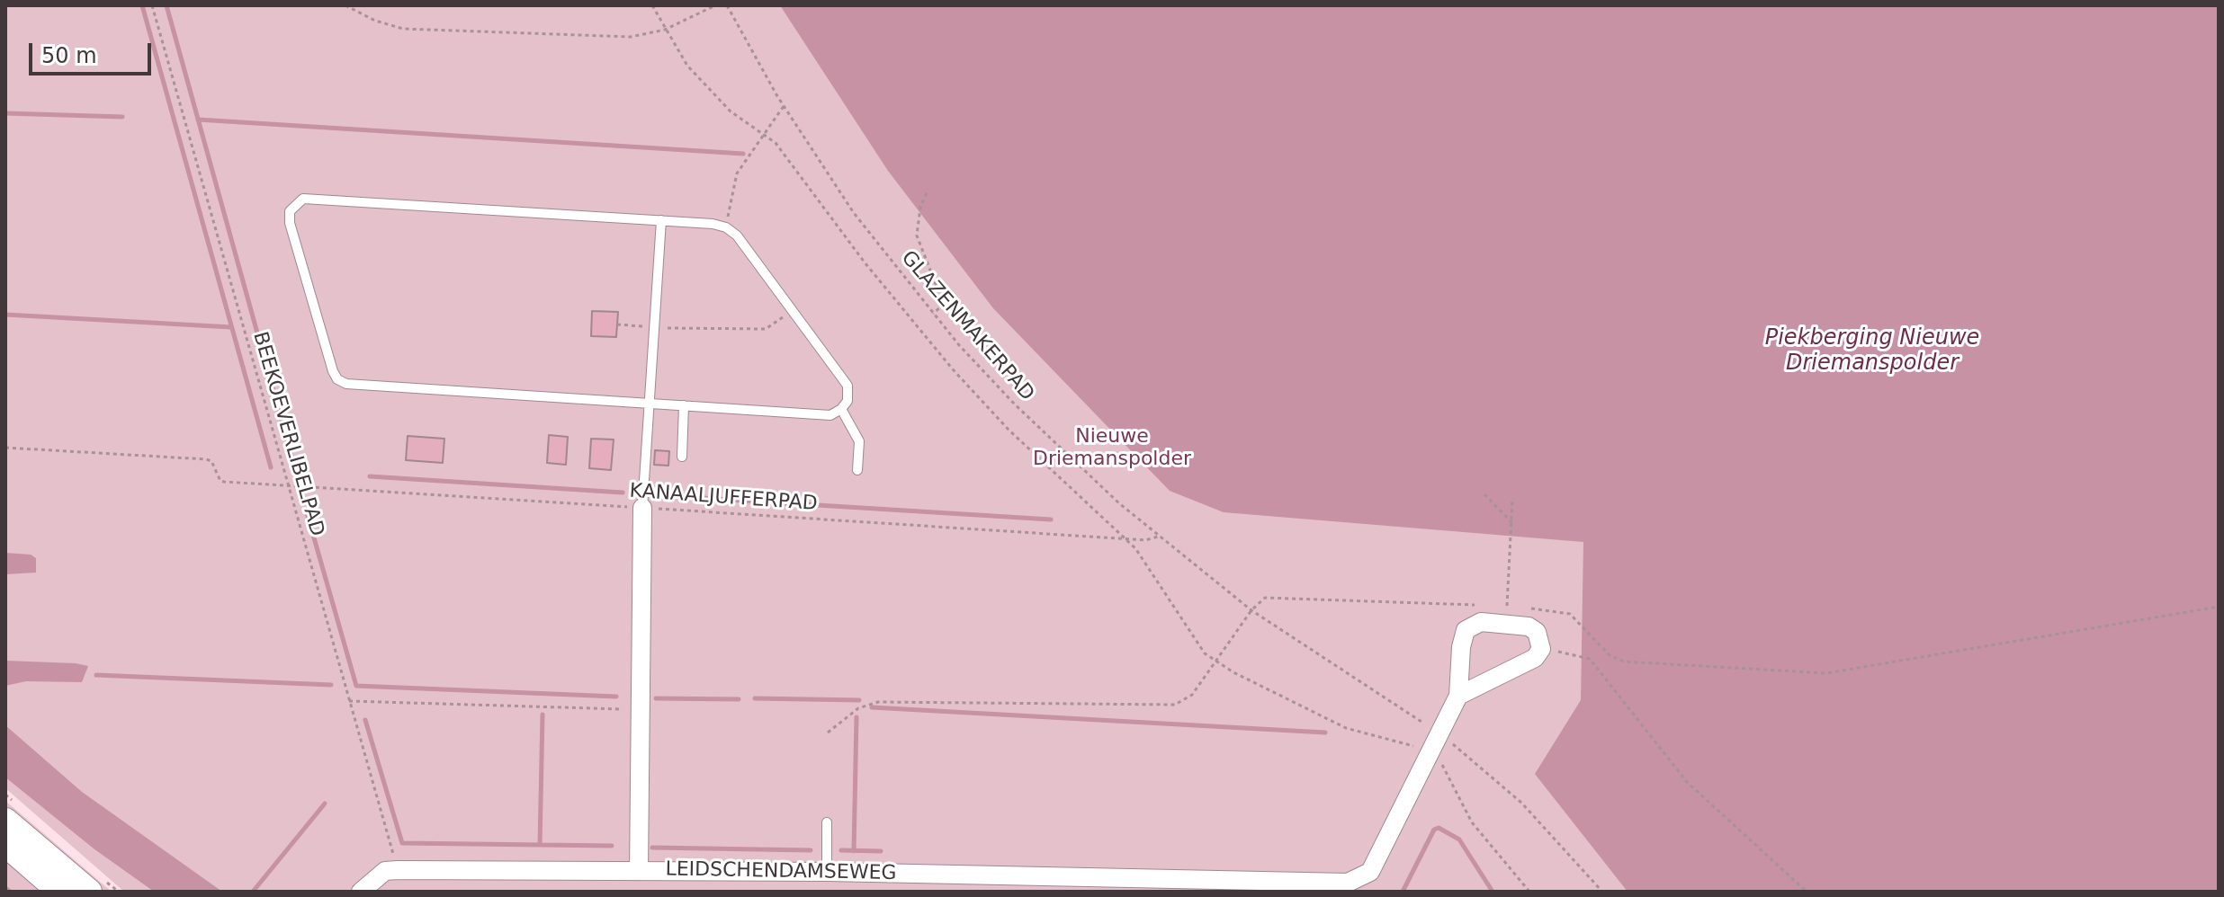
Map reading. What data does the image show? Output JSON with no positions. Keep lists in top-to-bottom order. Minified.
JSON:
{"streets":{"street":["LEIDSCHENDAMSEWEG"],"path":["GLAZENMAKERPAD","BEEKOEVERLIBELPAD","KANAALJUFFERPAD"]},"crossings":[["GLAZENMAKERPAD","KANAALJUFFERPAD"],["BEEKOEVERLIBELPAD","KANAALJUFFERPAD"],["BEEKOEVERLIBELPAD","LEIDSCHENDAMSEWEG"],["KANAALJUFFERPAD","LEIDSCHENDAMSEWEG"]],"water":["Piekberging Nieuwe Driemanspolder"],"parks":["Nieuwe Driemanspolder"],"scale_bar":"50 m"}
